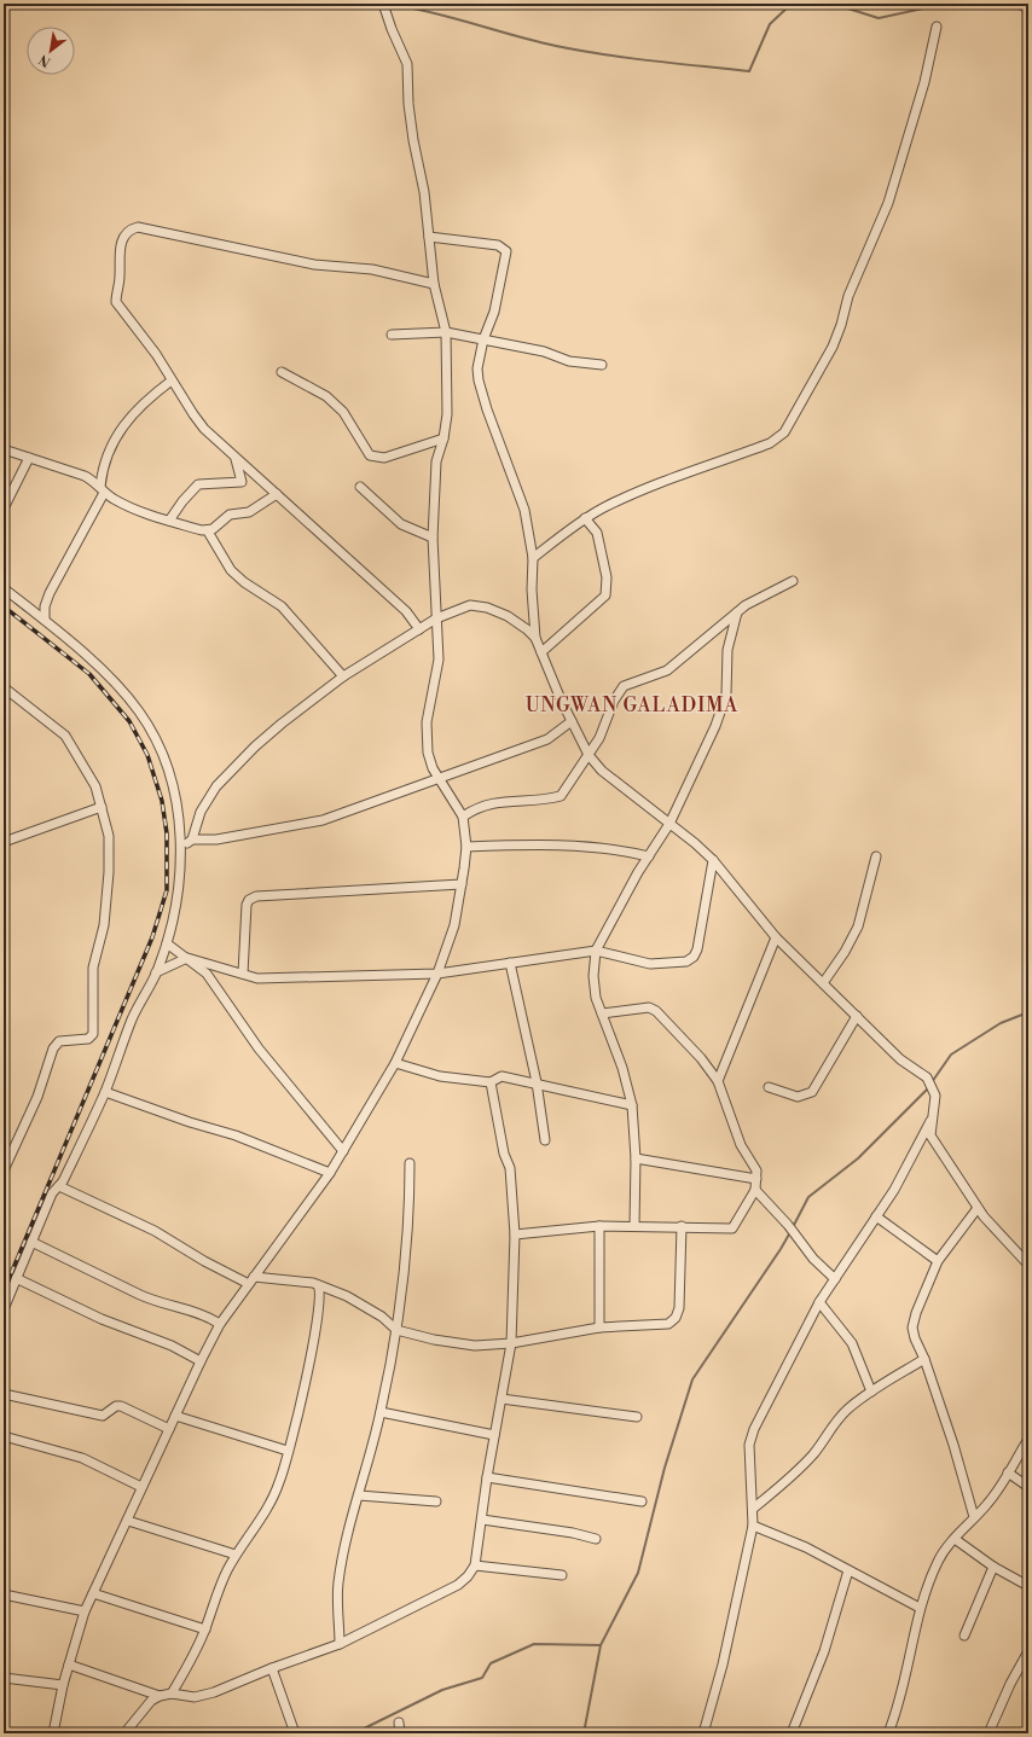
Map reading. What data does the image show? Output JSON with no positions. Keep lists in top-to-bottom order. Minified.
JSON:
{"districts":["UNGWAN GALADIMA"],"north":"bottom left"}
